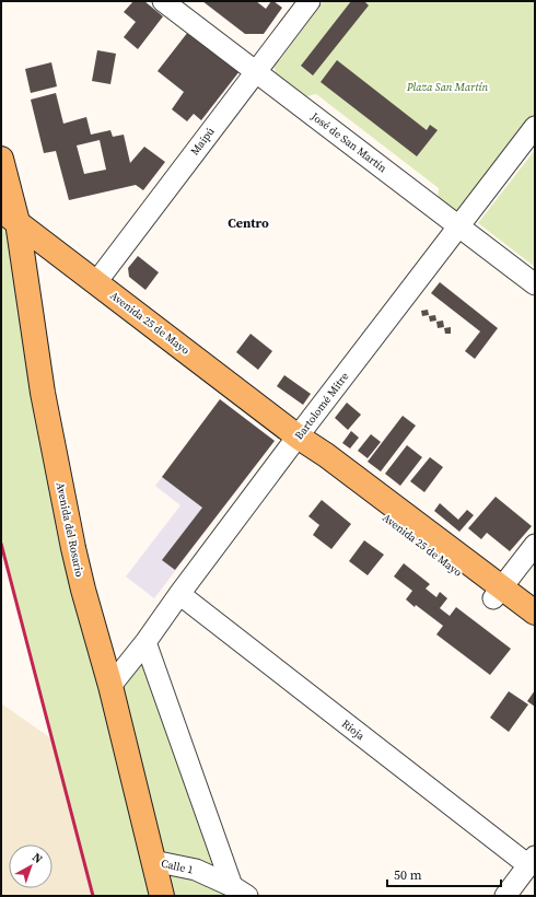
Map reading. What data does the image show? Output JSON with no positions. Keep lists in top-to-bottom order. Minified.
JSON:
{"streets":{"main road":["Avenida 25 de Mayo","Avenida del Rosario"],"street":["Maipú","José de San Martín","Bartolomé Mitre","Rioja","Calle 1"]},"crossings":[["Maipú","José de San Martín"],["Maipú","Avenida 25 de Mayo"],["José de San Martín","Bartolomé Mitre"],["Avenida 25 de Mayo","Bartolomé Mitre"],["Avenida 25 de Mayo","Avenida del Rosario"],["Bartolomé Mitre","Avenida del Rosario"],["Bartolomé Mitre","Rioja"],["Avenida del Rosario","Calle 1"]],"districts":["Centro"],"parks":["Plaza San Martín"],"scale_bar":"50 m","north":"top right"}
